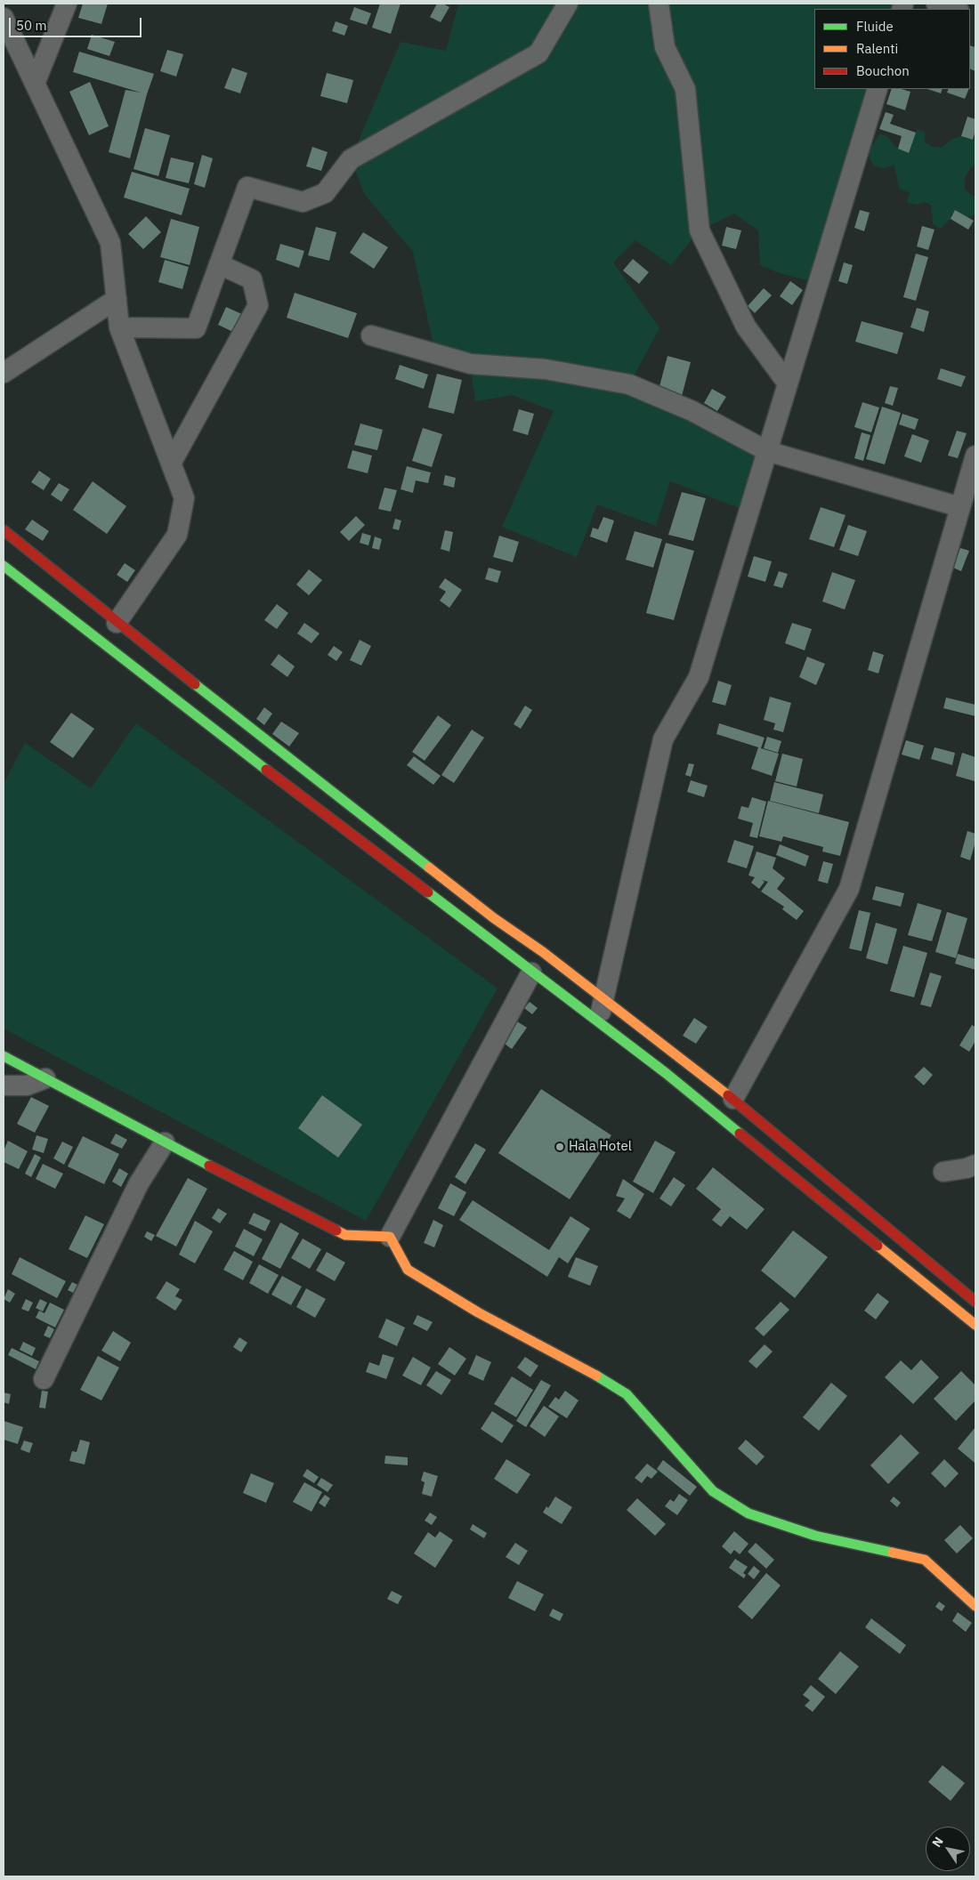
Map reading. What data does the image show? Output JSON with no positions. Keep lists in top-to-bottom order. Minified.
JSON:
{"places":["Hala Hotel"],"legend":["Fluide","Ralenti","Bouchon"],"scale_bar":"50 m","north":"top left"}
